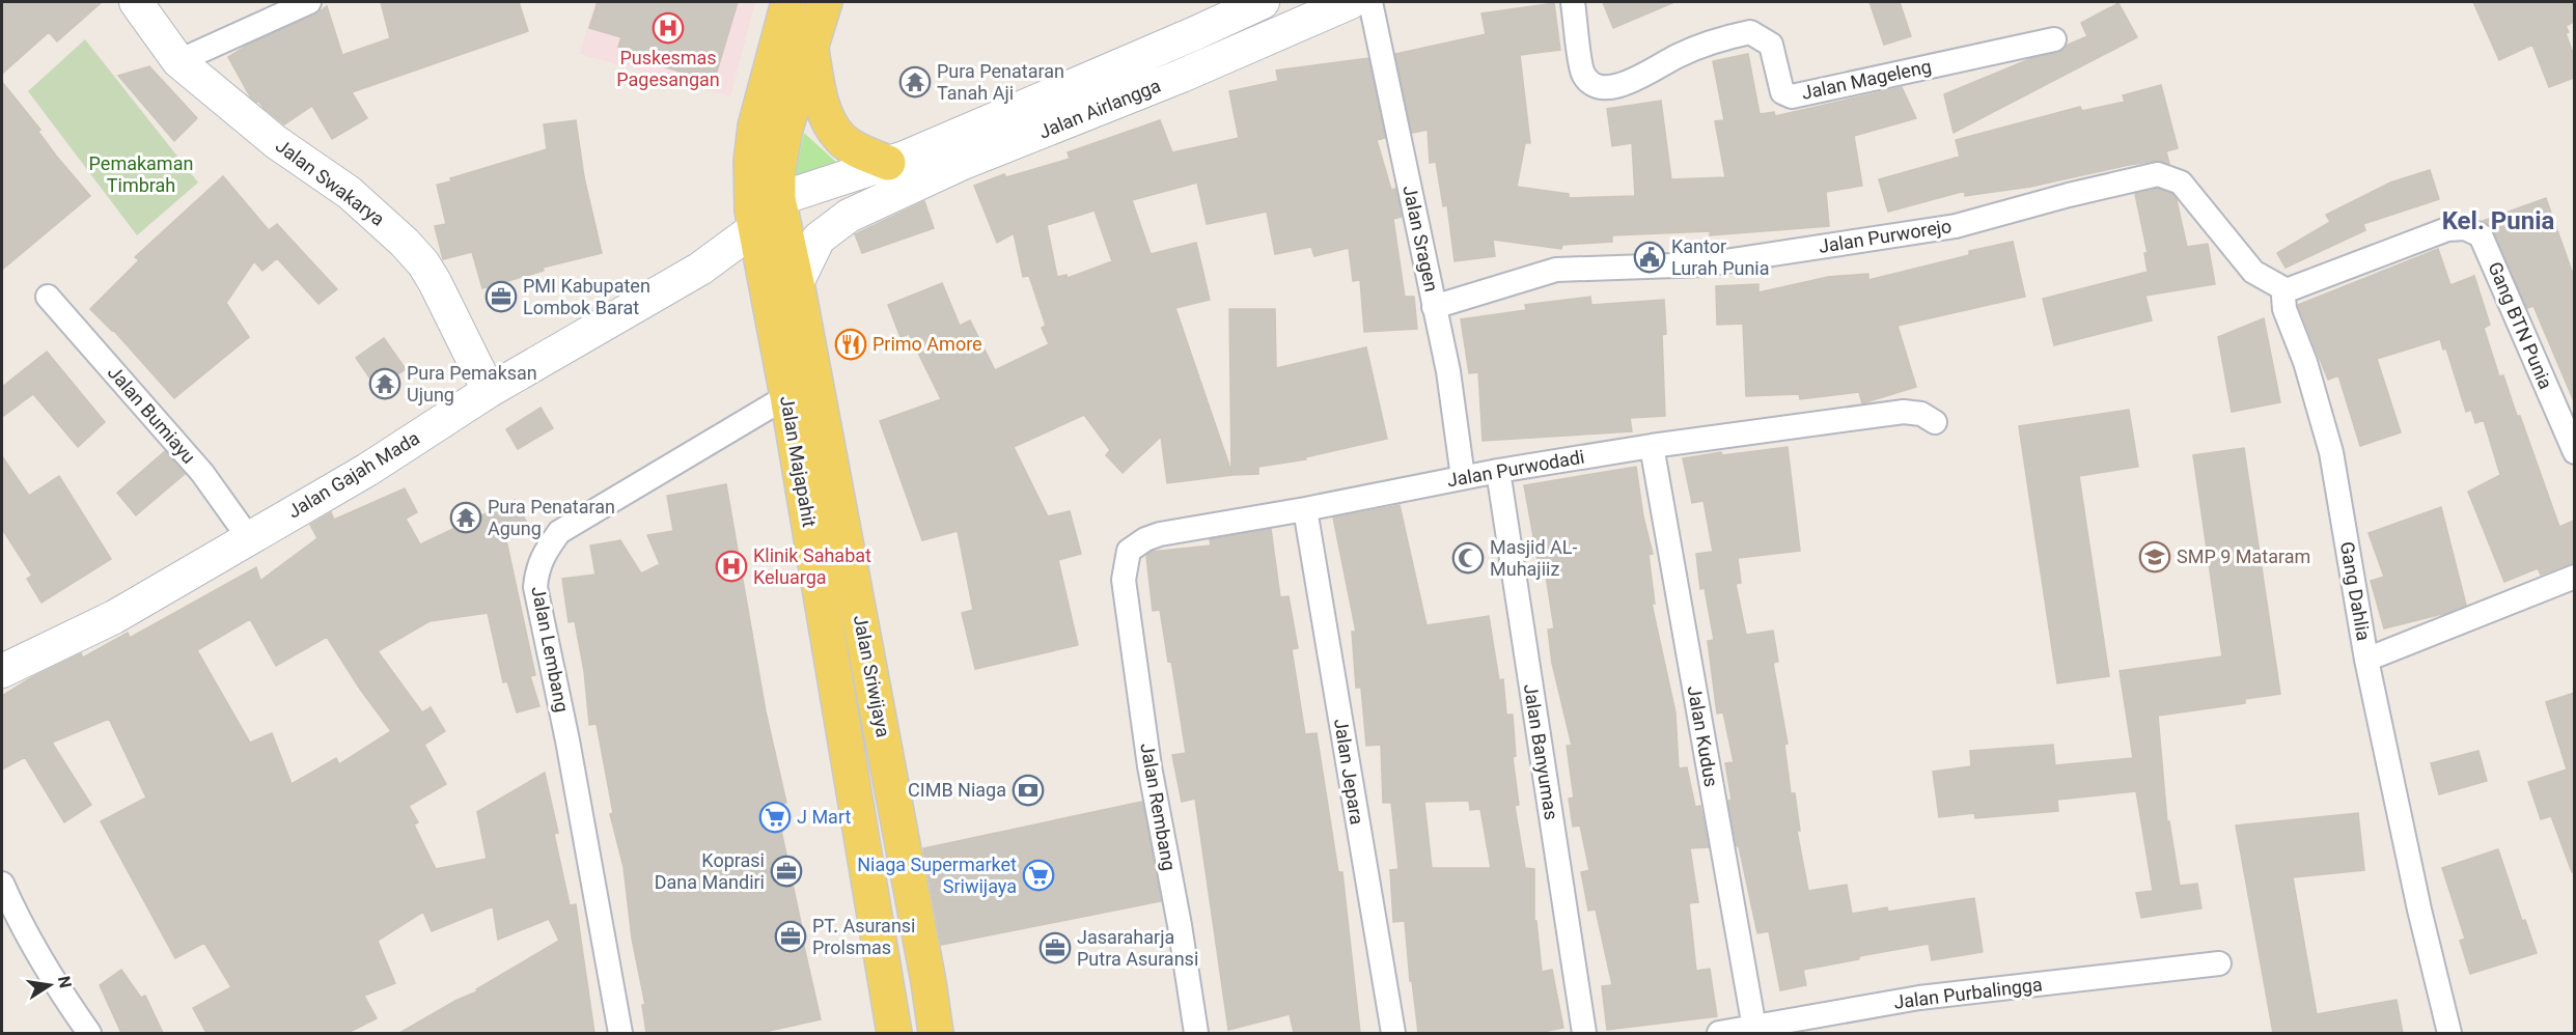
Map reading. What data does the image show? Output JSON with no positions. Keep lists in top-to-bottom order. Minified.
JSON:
{"streets":{"main road":["Jalan Airlangga","Jalan Swakarya","Jalan Majapahit","Jalan Gajah Mada","Jalan Sriwijaya"],"street":["Jalan Mageleng","Jalan Purworejo","Jalan Sragen","Gang BTN Punia","Jalan Bumiayu","Jalan Purwodadi","Gang Dahlia","Jalan Lembang","Jalan Kudus","Jalan Banyumas","Jalan Jepara","Jalan Rembang","Jalan Purbalingga"]},"crossings":[["Jalan Airlangga","Jalan Majapahit"],["Jalan Airlangga","Jalan Gajah Mada"],["Jalan Airlangga","Jalan Sriwijaya"],["Jalan Swakarya","Jalan Gajah Mada"],["Jalan Purworejo","Jalan Sragen"],["Jalan Purworejo","Gang BTN Punia"],["Jalan Purworejo","Gang Dahlia"],["Jalan Sragen","Jalan Purwodadi"],["Gang BTN Punia","Gang Dahlia"],["Jalan Bumiayu","Jalan Gajah Mada"],["Jalan Majapahit","Jalan Gajah Mada"],["Jalan Majapahit","Jalan Lembang"],["Jalan Majapahit","Jalan Sriwijaya"],["Jalan Purwodadi","Jalan Kudus"],["Jalan Purwodadi","Jalan Banyumas"],["Jalan Purwodadi","Jalan Jepara"],["Jalan Purwodadi","Jalan Rembang"],["Jalan Kudus","Jalan Purbalingga"]],"districts":["Kel. Punia"],"parks":["Pemakaman Timbrah"],"places":{"hospital":["Puskesmas Pagesangan","Klinik Sahabat Keluarga"],"temple":["Pura Penataran Tanah Aji","Pura Pemaksan Ujung","Pura Penataran Agung"],"public building":["Kantor Lurah Punia"],"office":["PMI Kabupaten Lombok Barat","Koprasi Dana Mandiri","PT. Asuransi Prolsmas","Jasaraharja Putra Asuransi"],"restaurant":["Primo Amore"],"school or university":["SMP 9 Mataram"],"mosque":["Masjid AL- Muhajiiz"],"bank":["CIMB Niaga"],"supermarket":["J Mart","Niaga Supermarket Sriwijaya"]},"north":"right"}
